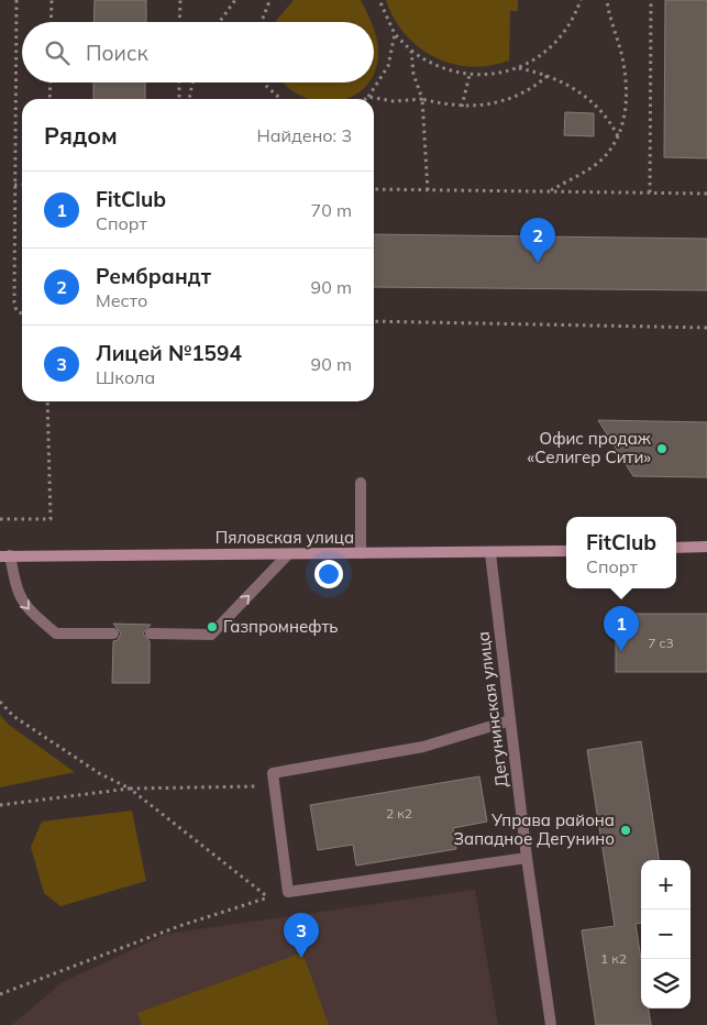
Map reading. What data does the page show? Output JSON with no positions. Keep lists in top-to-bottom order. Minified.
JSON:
{"streets":{"street":["Пяловская улица","Дегунинская улица"]},"crossings":[["Пяловская улица","Дегунинская улица"]],"places":["Офис продаж «Селигер Сити»","Газпромнефть","Управа района Западное Дегунино"],"house_numbers":["7 с3","2 к2","1 к2"],"page":{"search":"Поиск","heading":["Рядом","Найдено: 3"],"list":[{"mark":"1","name":"FitClub","note":"Спорт","value":"70 m"},{"mark":"2","name":"Рембрандт","note":"Место","value":"90 m"},{"mark":"3","name":"Лицей №1594","note":"Школа","value":"90 m"}],"pins":["2","1","3"],"popup":["FitClub","Спорт"],"map_buttons":["+","−"]}}
